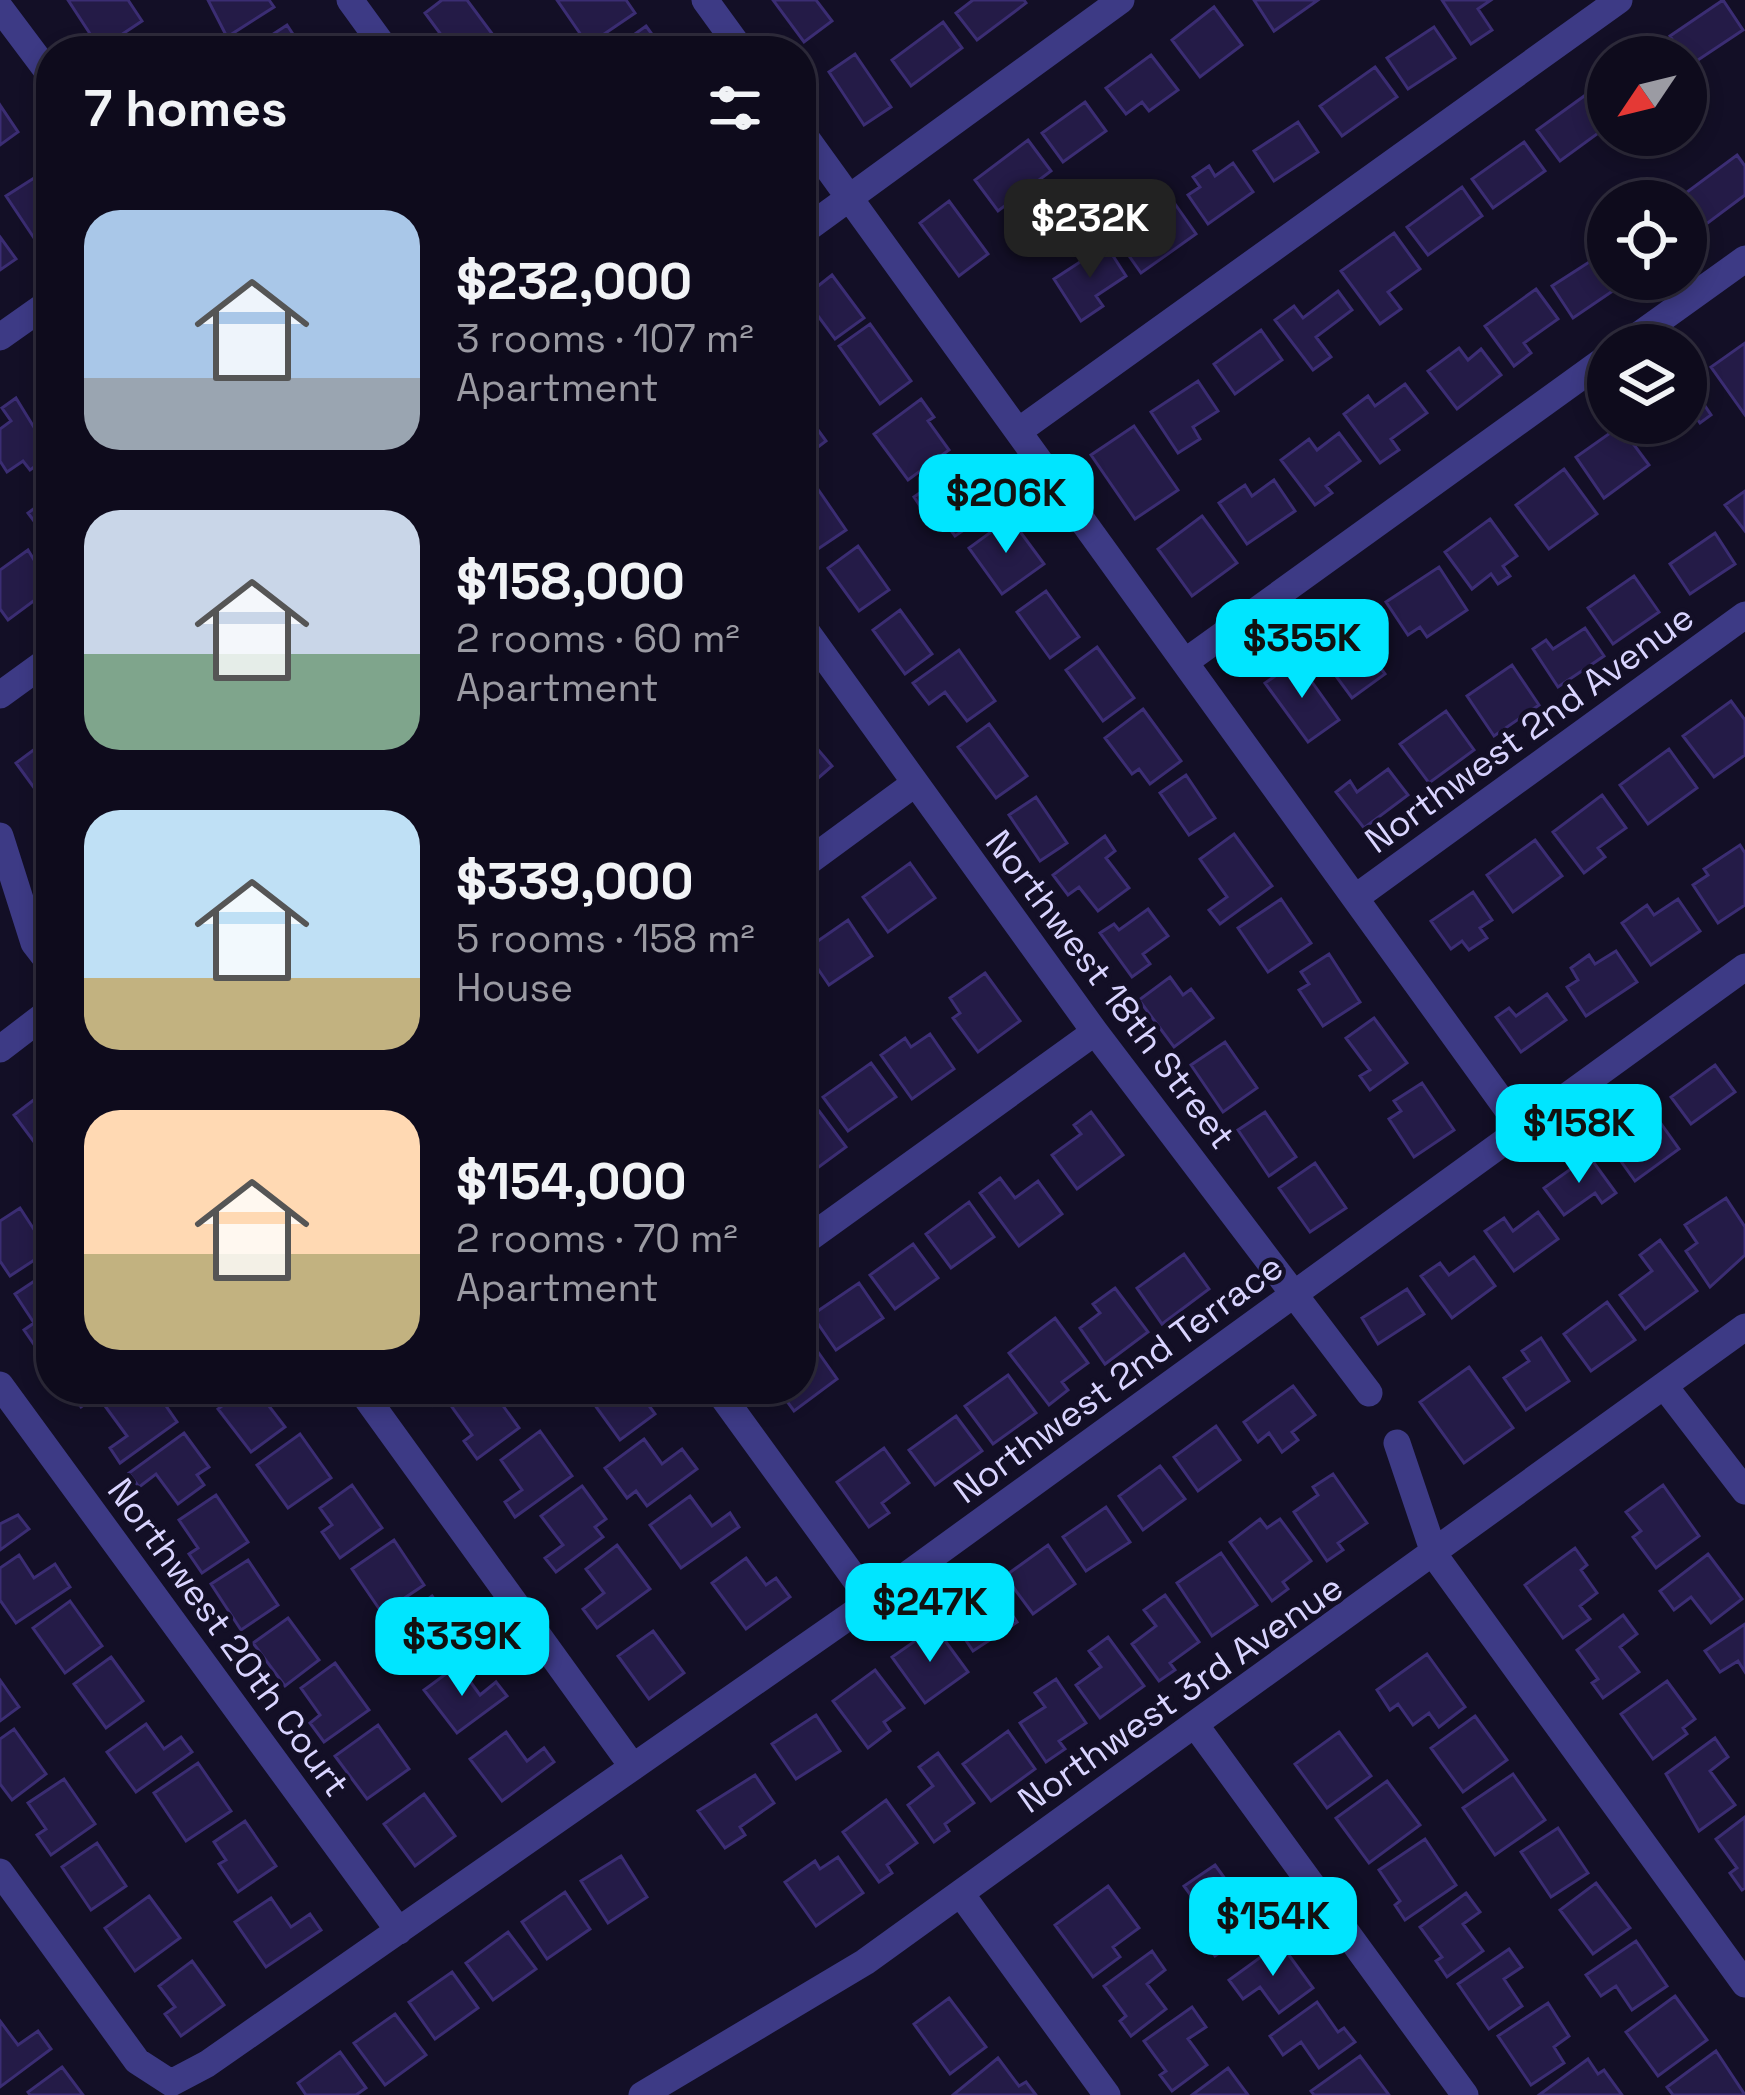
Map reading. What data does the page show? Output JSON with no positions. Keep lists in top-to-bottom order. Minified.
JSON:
{"streets":{"street":["Northwest 2nd Avenue","Northwest 18th Street","Northwest 2nd Terrace","Northwest 20th Court","Northwest 3rd Avenue"]},"crossings":[["Northwest 18th Street","Northwest 2nd Terrace"],["Northwest 2nd Terrace","Northwest 20th Court"]],"north":"bottom left","page":{"heading":"7 homes","price":["$232K","$206K","$355K","$158K","$247K","$339K","$154K"],"list":[{"name":"$232,000","note":"3 rooms · 107 m² · Apartment"},{"name":"$158,000","note":"2 rooms · 60 m² · Apartment"},{"name":"$339,000","note":"5 rooms · 158 m² · House"},{"name":"$154,000","note":"2 rooms · 70 m² · Apartment"}]}}
